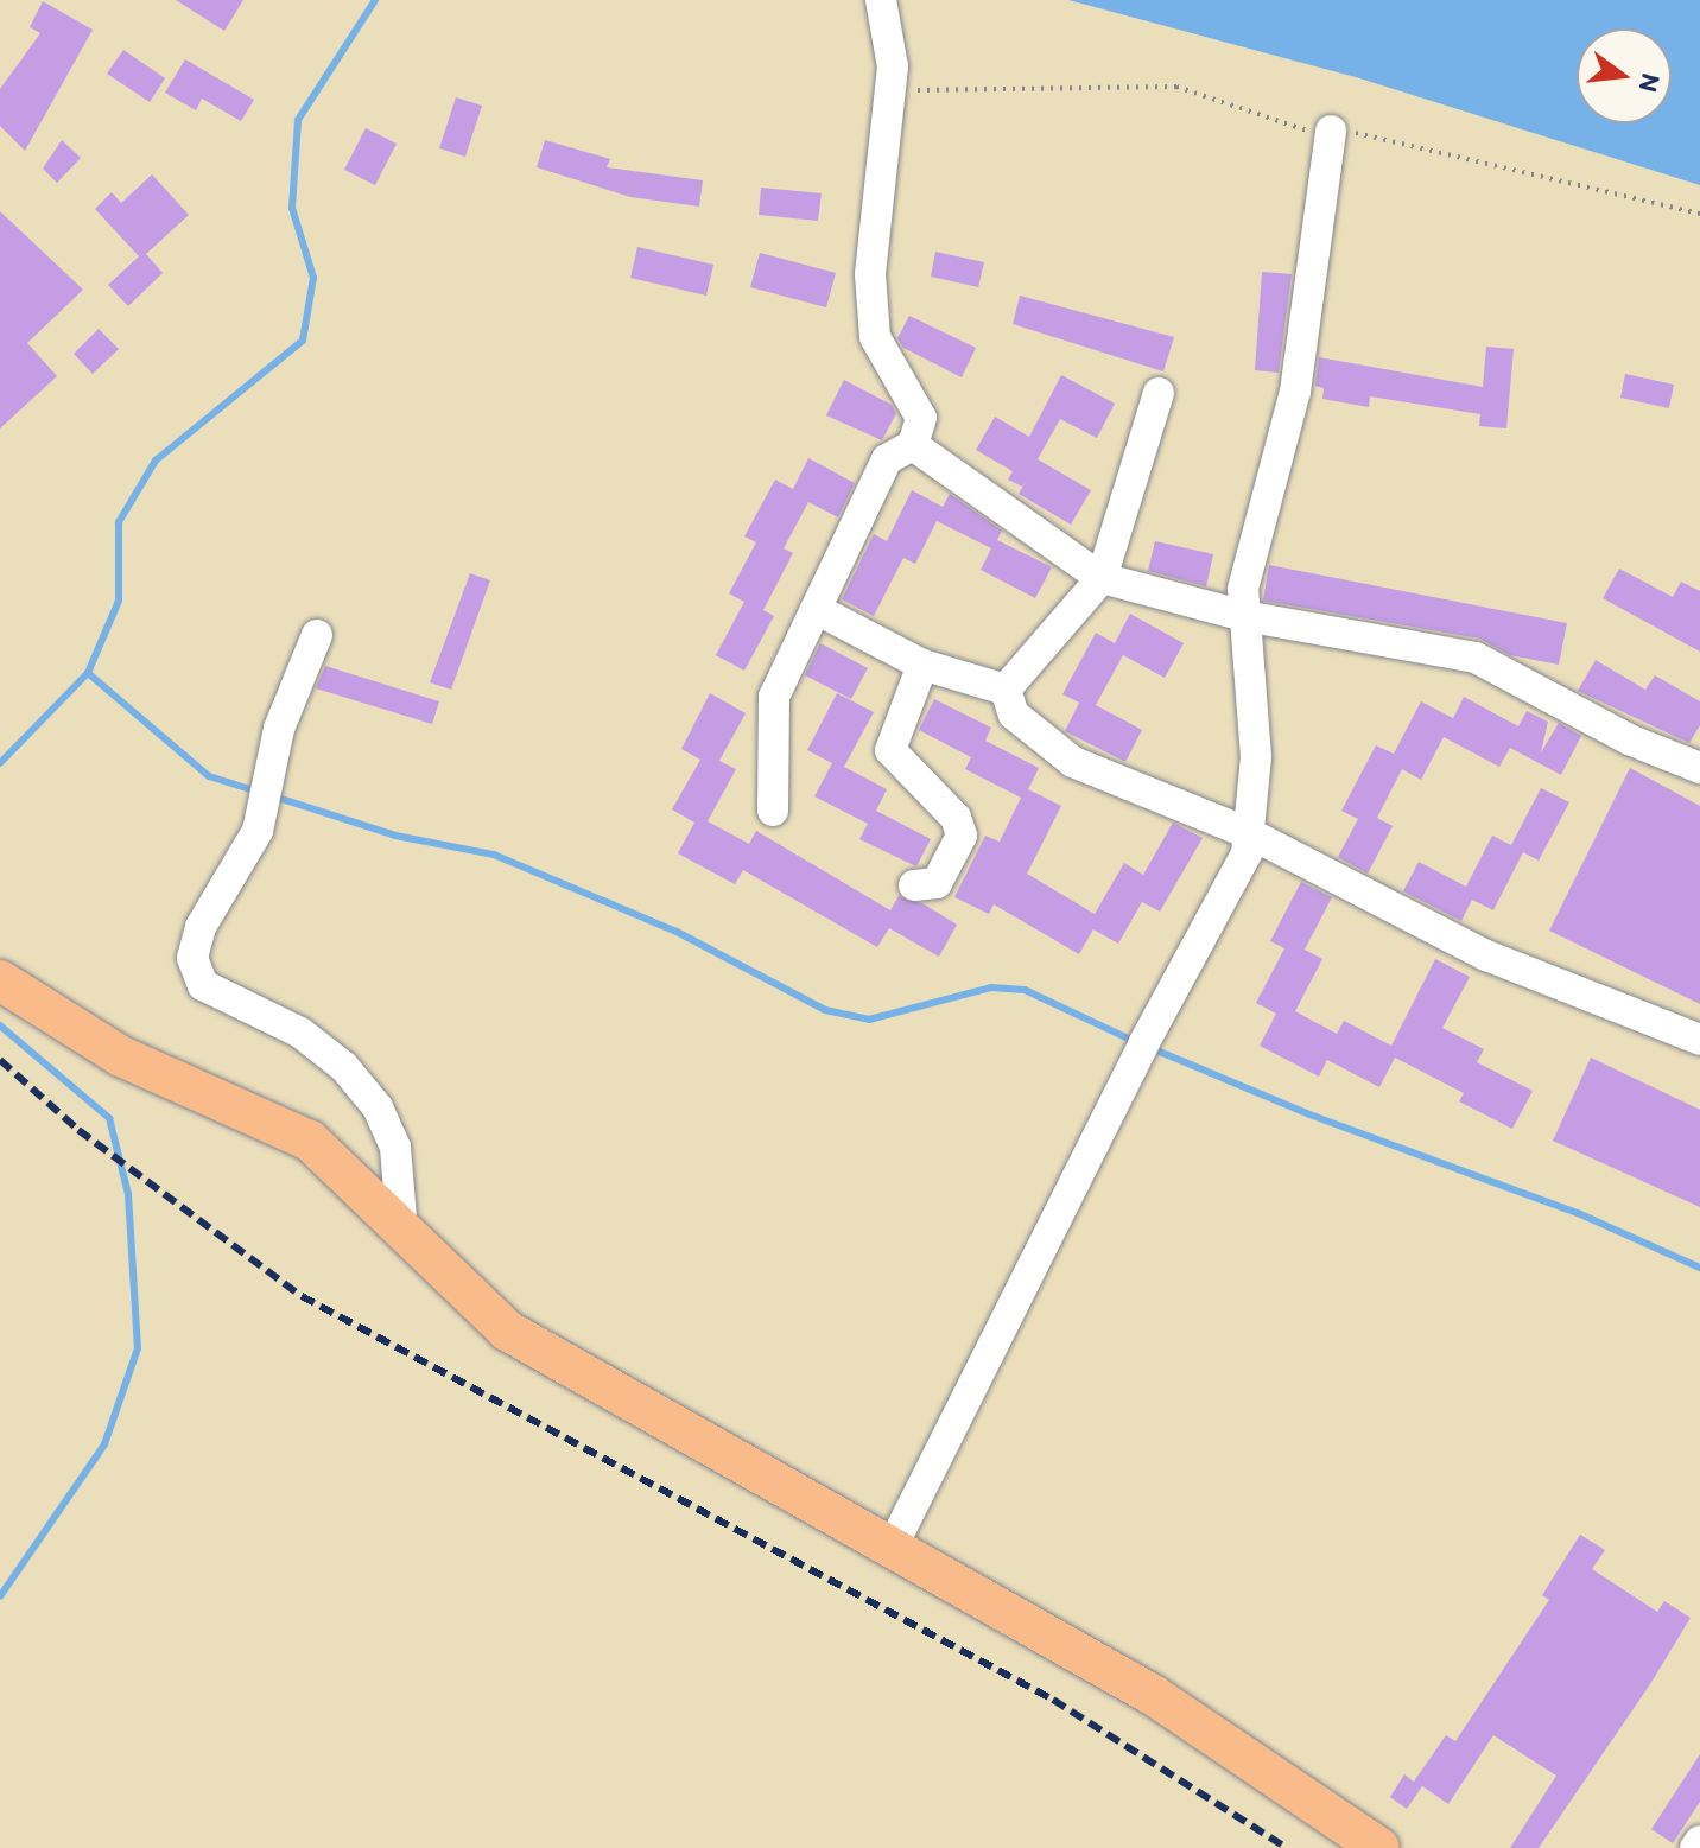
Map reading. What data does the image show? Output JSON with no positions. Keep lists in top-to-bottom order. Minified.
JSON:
{"north":"right"}
